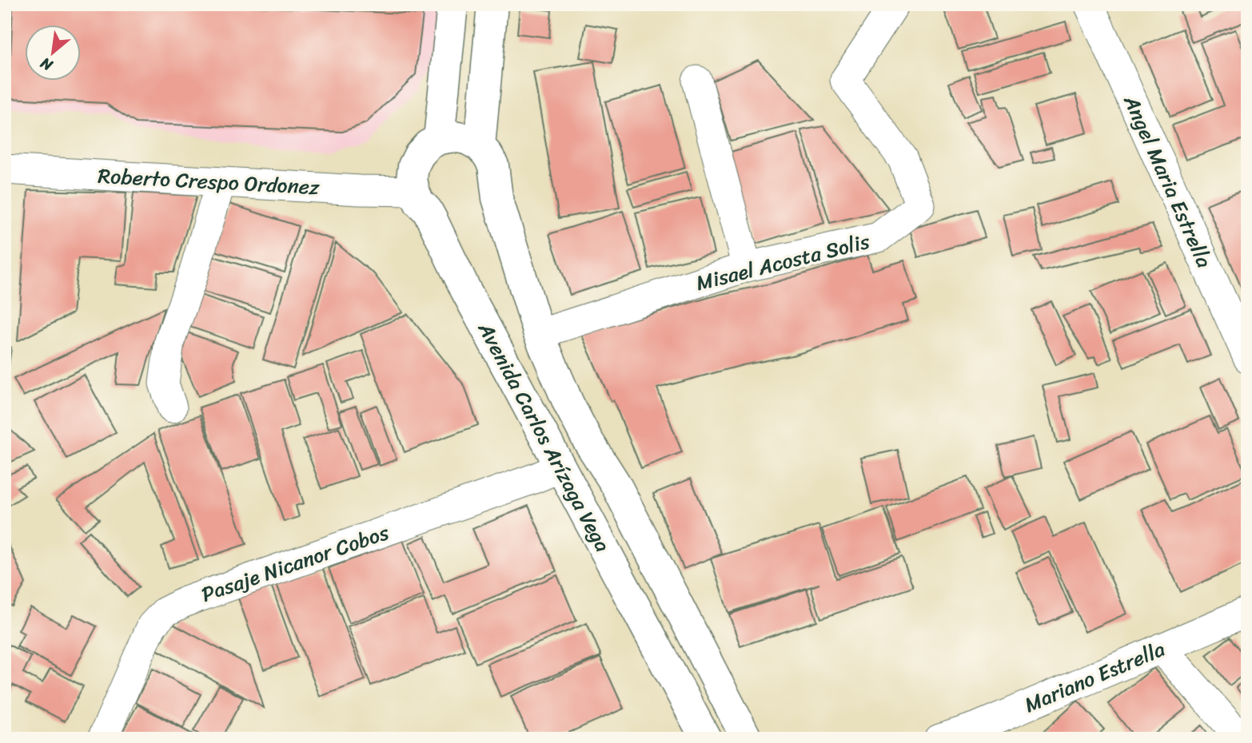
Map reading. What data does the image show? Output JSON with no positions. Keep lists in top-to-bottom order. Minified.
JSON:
{"streets":{"street":["Roberto Crespo Ordonez","Angel Maria Estrella","Misael Acosta Solis","Avenida Carlos Arízaga Vega","Pasaje Nicanor Cobos","Mariano Estrella"]},"crossings":[["Roberto Crespo Ordonez","Avenida Carlos Arízaga Vega"],["Misael Acosta Solis","Avenida Carlos Arízaga Vega"],["Avenida Carlos Arízaga Vega","Pasaje Nicanor Cobos"]],"north":"bottom left"}
